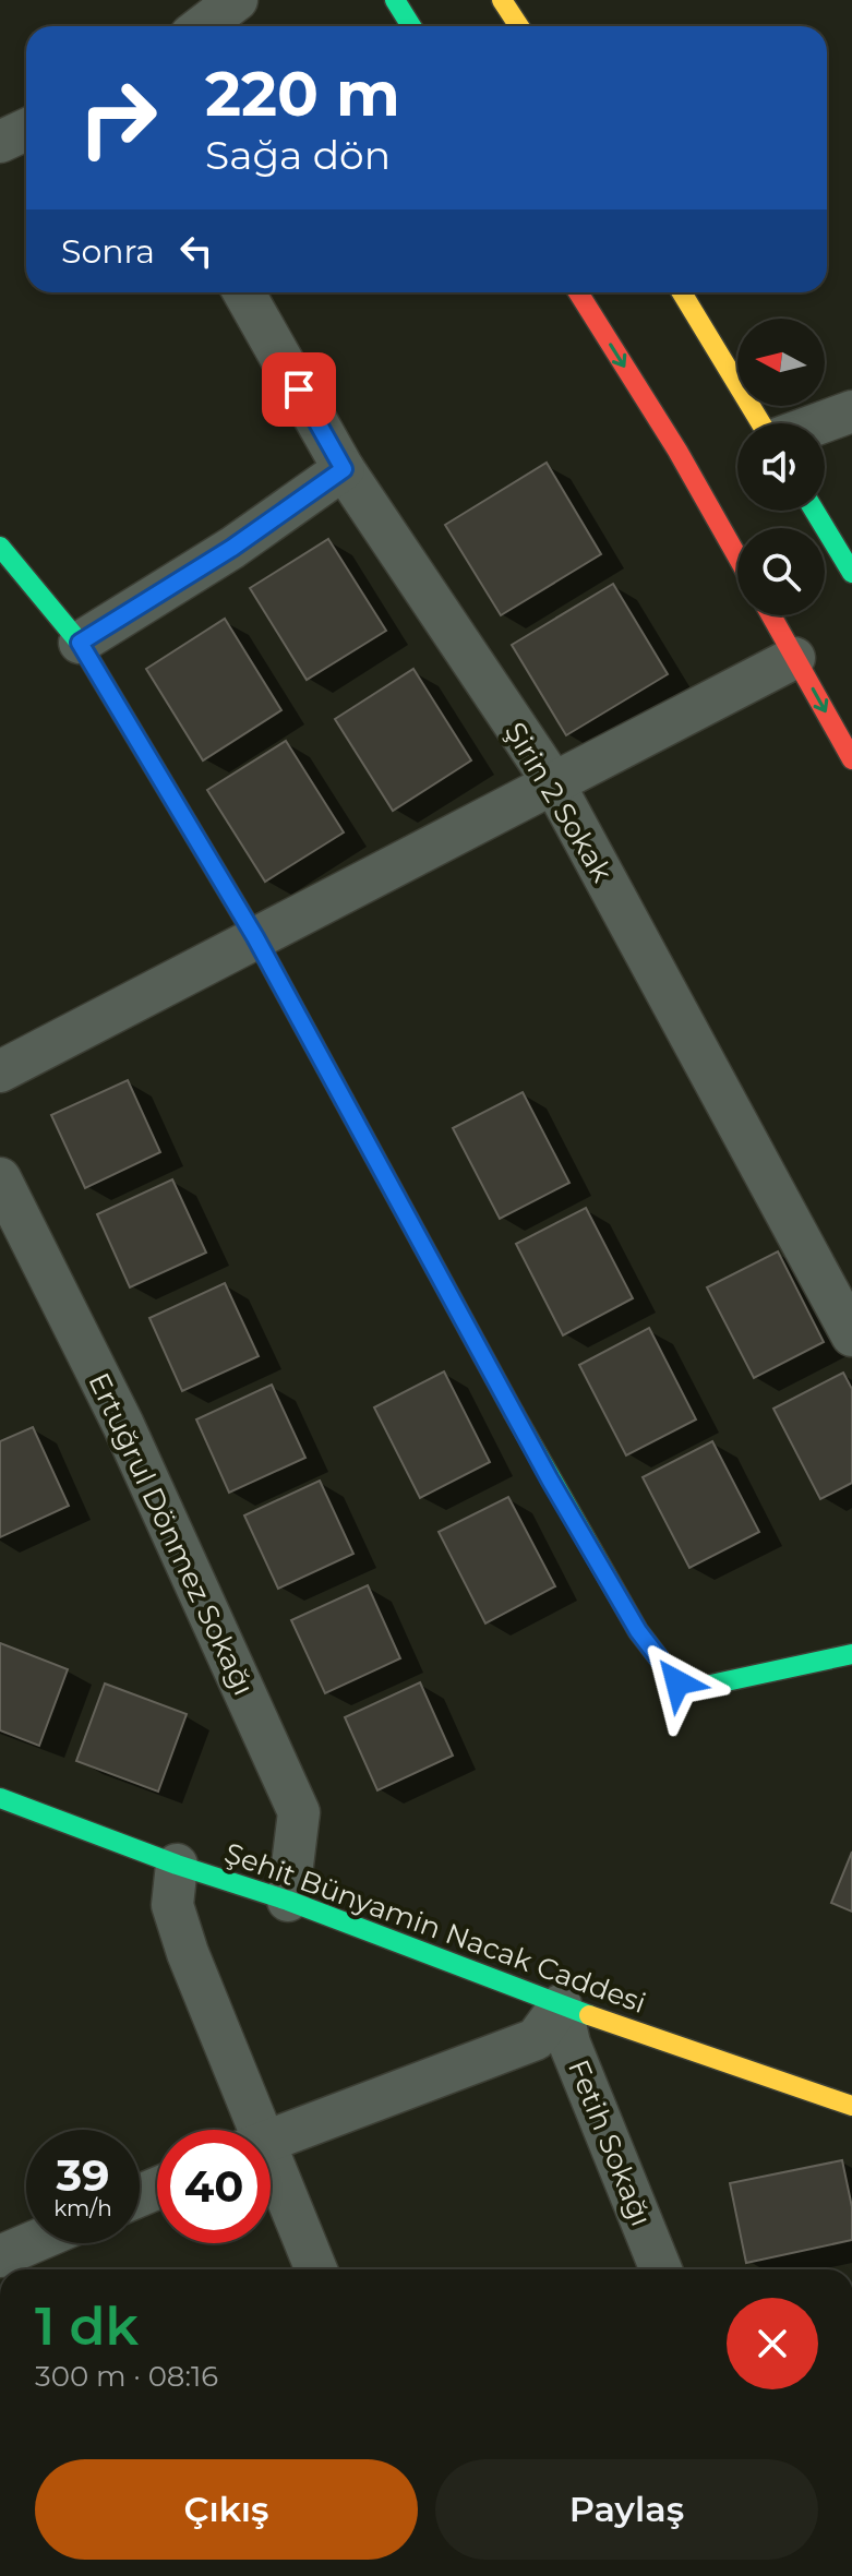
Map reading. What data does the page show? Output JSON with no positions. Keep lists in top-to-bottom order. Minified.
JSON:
{"streets":{"main road":["Şehit Bünyamin Nacak Caddesi"],"street":["Şirin 2 Sokak","Ertuğrul Dönmez Sokağı","Fetih Sokağı"]},"crossings":[["Ertuğrul Dönmez Sokağı","Şehit Bünyamin Nacak Caddesi"],["Şehit Bünyamin Nacak Caddesi","Fetih Sokağı"]],"north":"left","page":{"turn":["220 m","Sağa dön"],"then":"Sonra","speed":"39 km/h","limit":"40","heading":["1 dk","300 m · 08:16"],"buttons":["Çıkış","Paylaş"]}}
